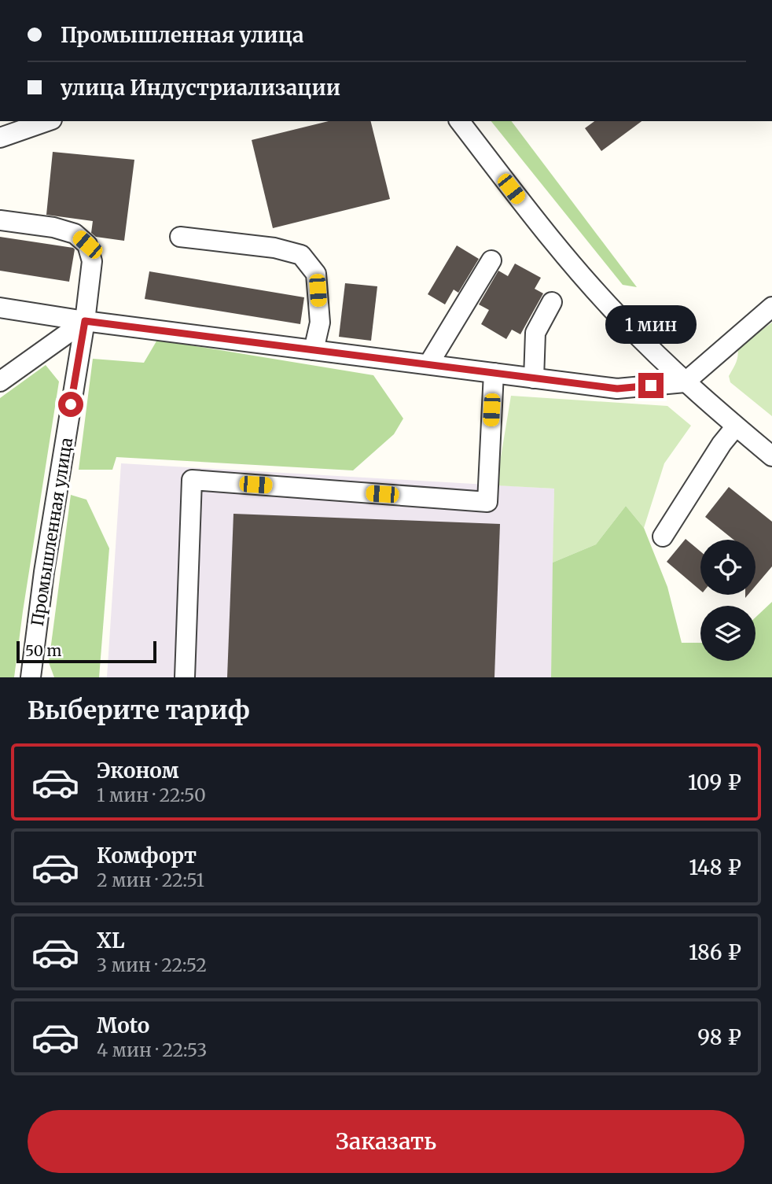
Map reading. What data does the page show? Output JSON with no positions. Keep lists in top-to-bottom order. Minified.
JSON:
{"streets":{"street":["Промышленная улица"]},"scale_bar":"50 m","page":{"banner":["Промышленная улица","улица Индустриализации"],"bubble":"1 мин","scale":"50 m","heading":"Выберите тариф","list":[{"name":"Эконом","note":"1 мин · 22:50","value":"109 ₽"},{"name":"Комфорт","note":"2 мин · 22:51","value":"148 ₽"},{"name":"XL","note":"3 мин · 22:52","value":"186 ₽"},{"name":"Moto","note":"4 мин · 22:53","value":"98 ₽"}],"buttons":"Заказать"}}
